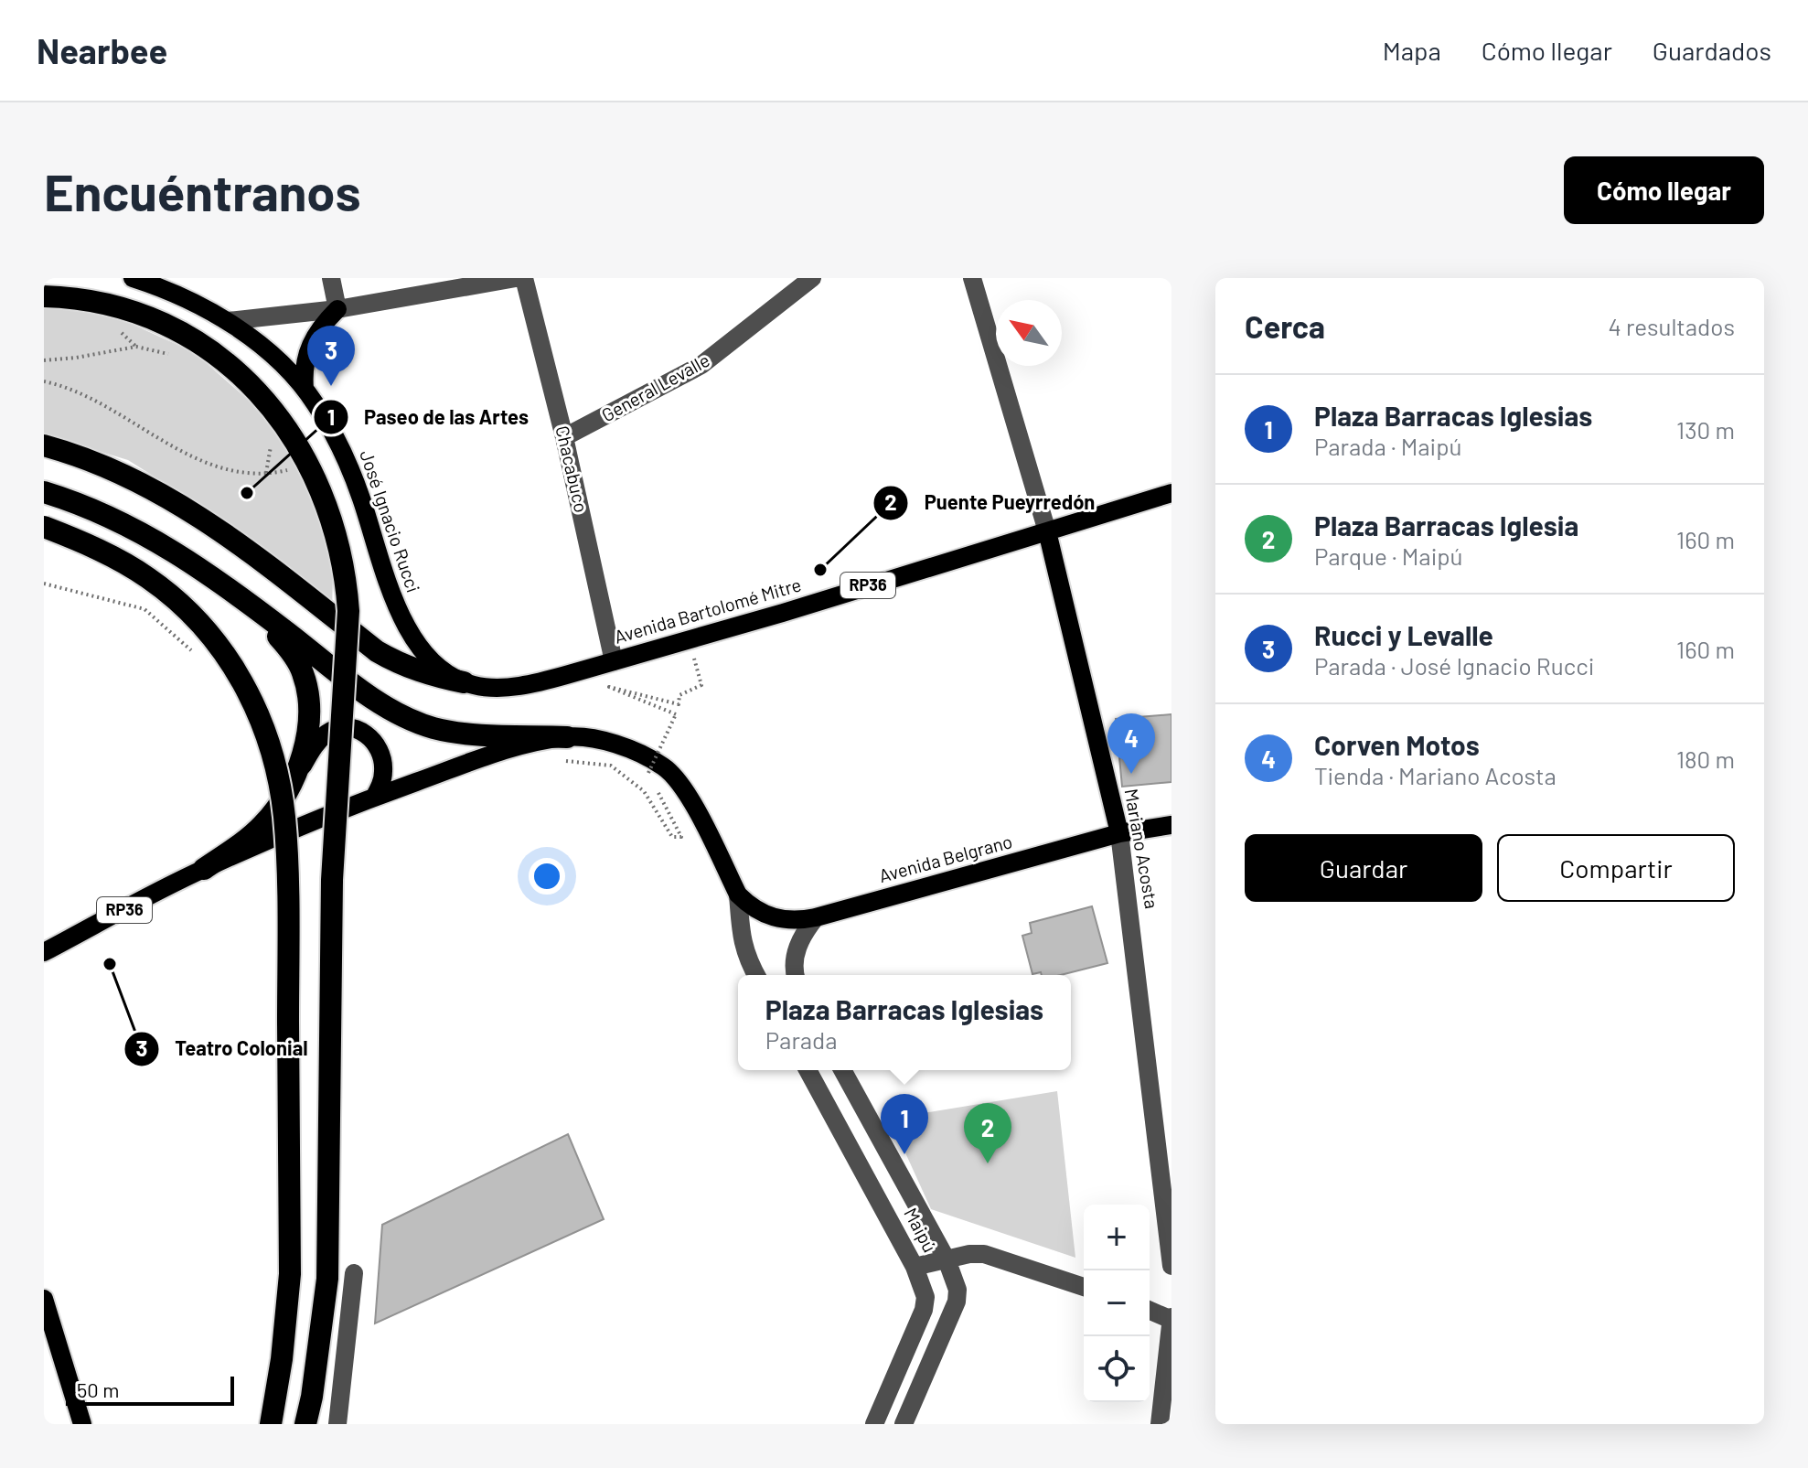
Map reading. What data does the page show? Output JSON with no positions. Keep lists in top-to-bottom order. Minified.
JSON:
{"streets":{"main road":["José Ignacio Rucci","RP36","Avenida Bartolomé Mitre","Mariano Acosta","Avenida Belgrano"],"street":["General Levalle","Chacabuco","Maipú"]},"crossings":[["General Levalle","Chacabuco"],["Chacabuco","Avenida Bartolomé Mitre"],["José Ignacio Rucci","Avenida Bartolomé Mitre"],["RP36","Avenida Belgrano"],["Avenida Bartolomé Mitre","Mariano Acosta"],["Mariano Acosta","Avenida Belgrano"]],"places":["Paseo de las Artes","Puente Pueyrredón","Teatro Colonial"],"scale_bar":"50 m","north":"top left","page":{"header":"Nearbee","nav":["Mapa","Cómo llegar","Guardados"],"buttons":["Cómo llegar",["Guardar","Compartir"]],"title":"Encuéntranos","heading":["Cerca","4 resultados"],"pins":["3","4","1","2"],"list":[{"mark":"1","name":"Plaza Barracas Iglesias","note":"Parada · Maipú","value":"130 m"},{"mark":"2","name":"Plaza Barracas Iglesia","note":"Parque · Maipú","value":"160 m"},{"mark":"3","name":"Rucci y Levalle","note":"Parada · José Ignacio Rucci","value":"160 m"},{"mark":"4","name":"Corven Motos","note":"Tienda · Mariano Acosta","value":"180 m"}],"popup":["Plaza Barracas Iglesias","Parada"],"map_buttons":["+","−"],"scale":"50 m"}}
